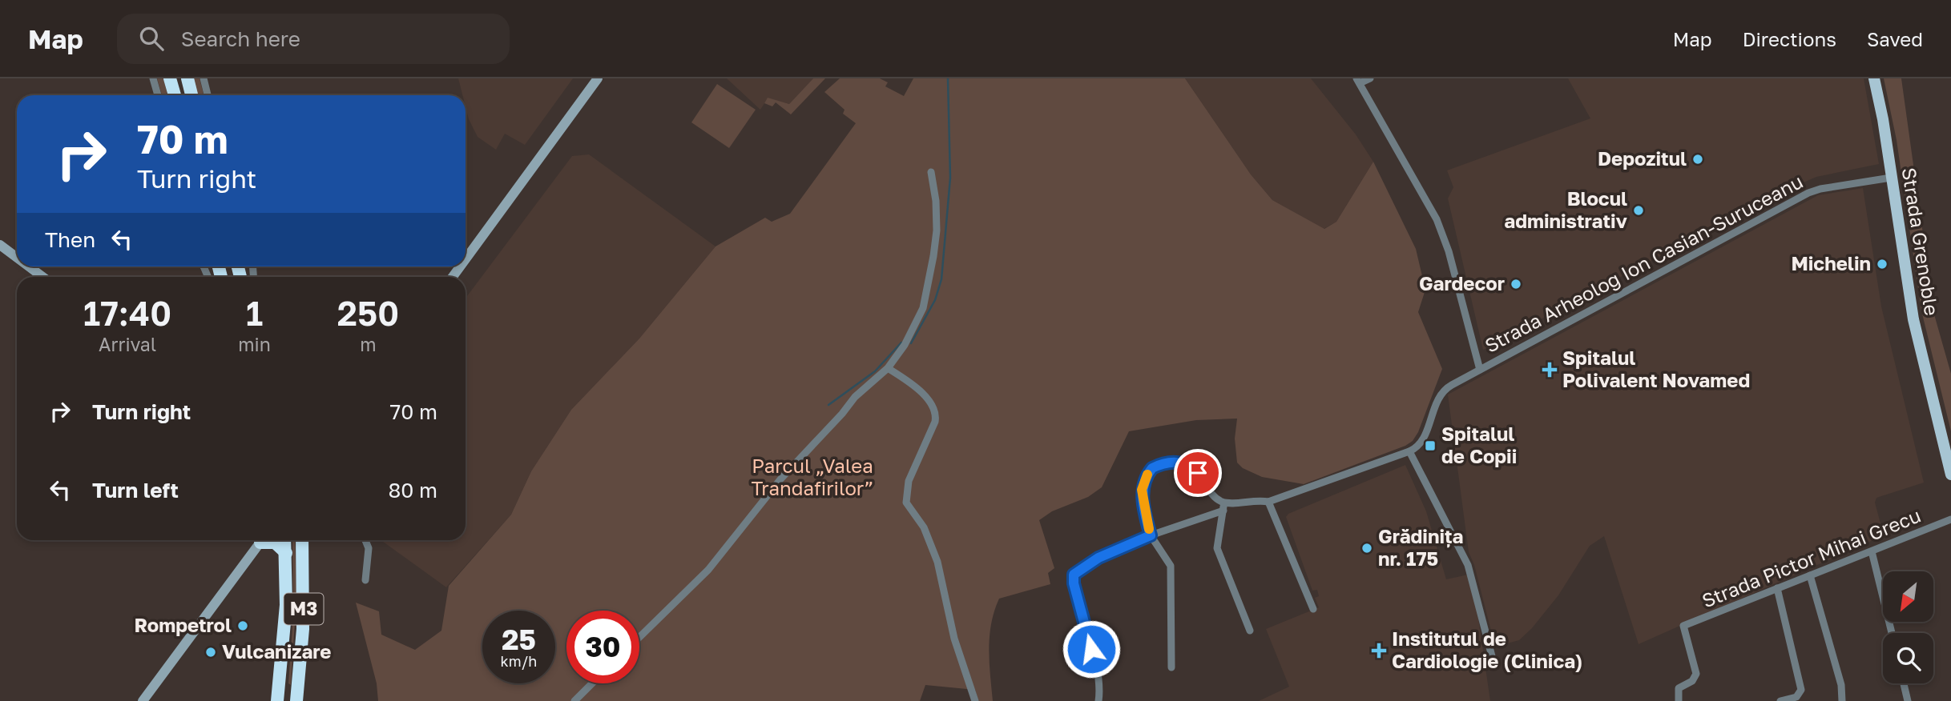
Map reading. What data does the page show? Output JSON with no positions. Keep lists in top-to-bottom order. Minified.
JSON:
{"streets":{"highway":["M3"],"main road":["Strada Grenoble"],"street":["Strada Arheolog Ion Casian-Suruceanu","Strada Pictor Mihai Grecu"]},"crossings":[["Strada Grenoble","Strada Arheolog Ion Casian-Suruceanu"]],"parks":["Parcul „Valea Trandafirilor”"],"places":{"other":["Depozitul","Blocul administrativ","Michelin","Gardecor","Grădinița nr. 175","Rompetrol","Vulcanizare"],"health":["Spitalul Polivalent Novamed","Institutul de Cardiologie (Clinica)"],"transit":["Spitalul de Copii"]},"north":"bottom left","page":{"header":"Map","search":"Search here","nav":["Map","Directions","Saved"],"turn":["70 m","Turn right"],"then":"Then","eta":["17:40","Arrival","1","min","250","m"],"list":[{"name":"Turn right","value":"70 m"},{"name":"Turn left","value":"80 m"}],"speed":"25 km/h","limit":"30"}}
